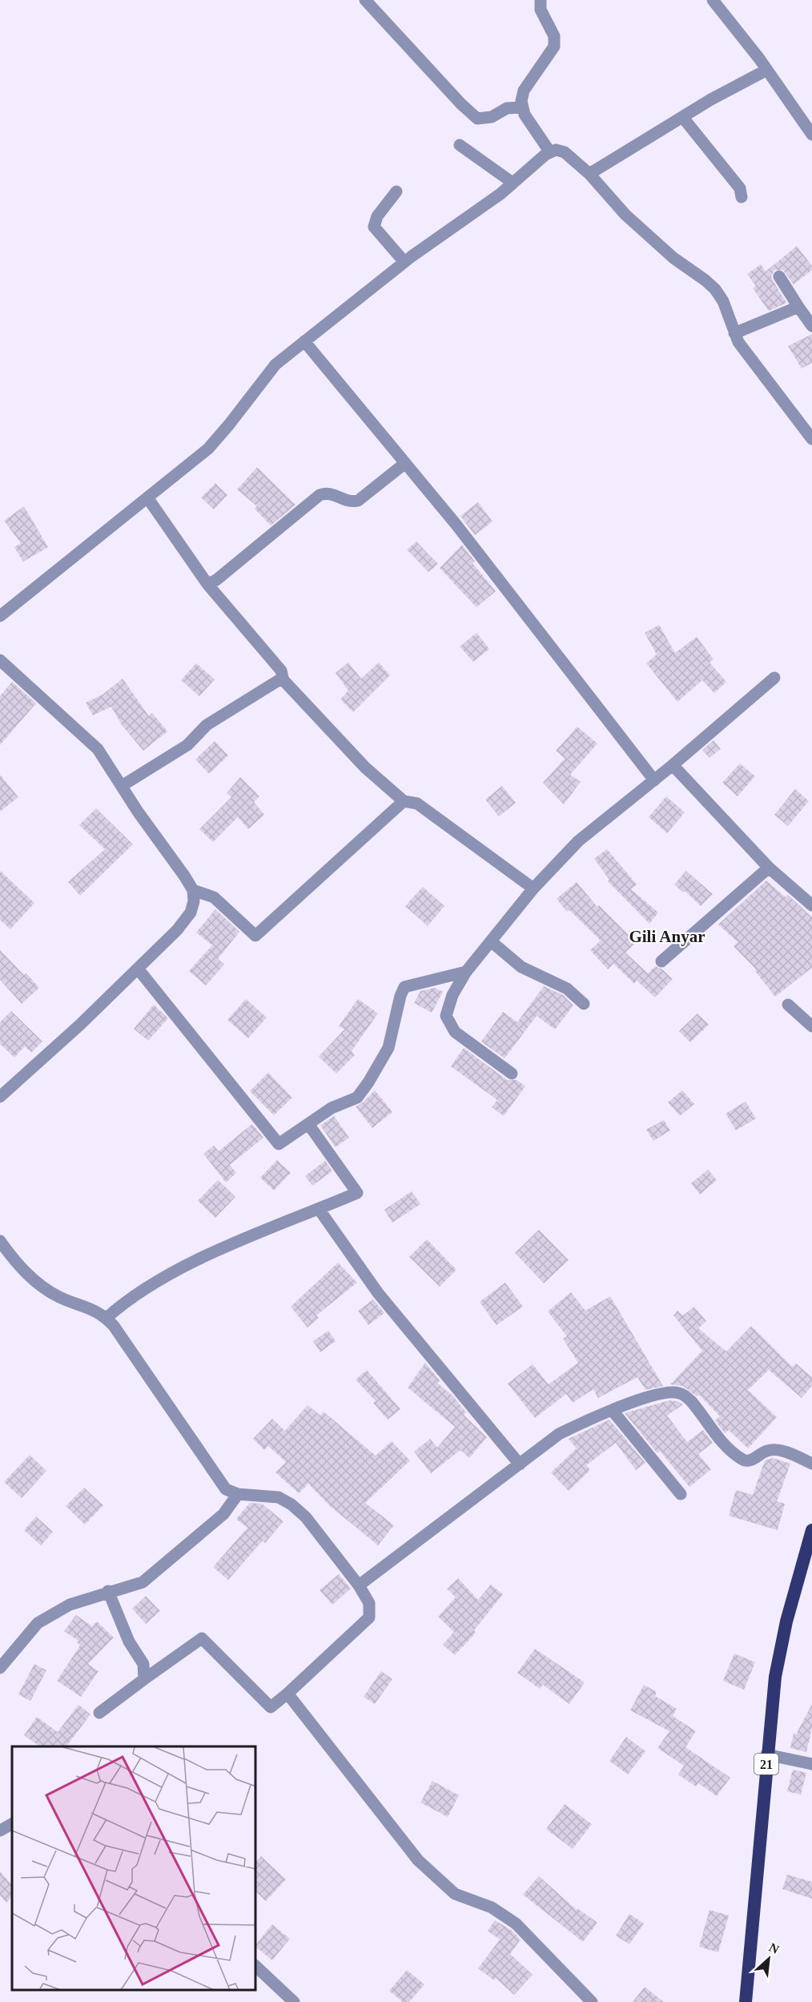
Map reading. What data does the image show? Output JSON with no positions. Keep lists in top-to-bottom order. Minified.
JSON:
{"streets":{"highway":["21"]},"districts":["Gili Anyar"],"north":"top right"}
